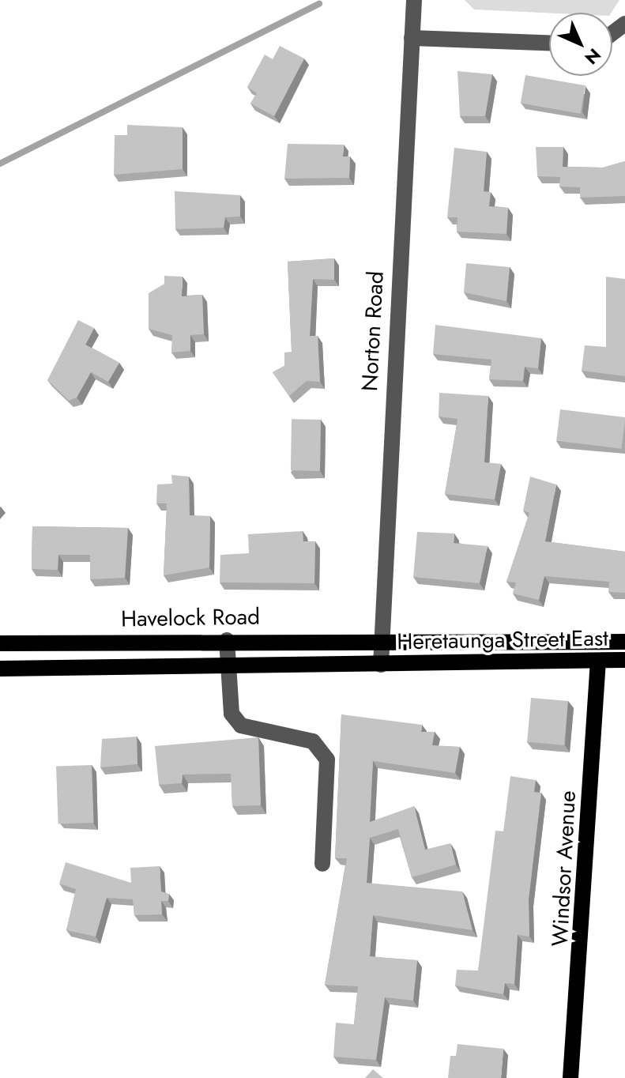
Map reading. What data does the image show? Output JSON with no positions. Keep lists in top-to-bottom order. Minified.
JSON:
{"streets":{"main road":["Havelock Road","Heretaunga Street East","Windsor Avenue"],"street":["Norton Road"]},"crossings":[["Norton Road","Havelock Road"],["Norton Road","Heretaunga Street East"],["Havelock Road","Heretaunga Street East"],["Heretaunga Street East","Windsor Avenue"]],"north":"bottom right"}
